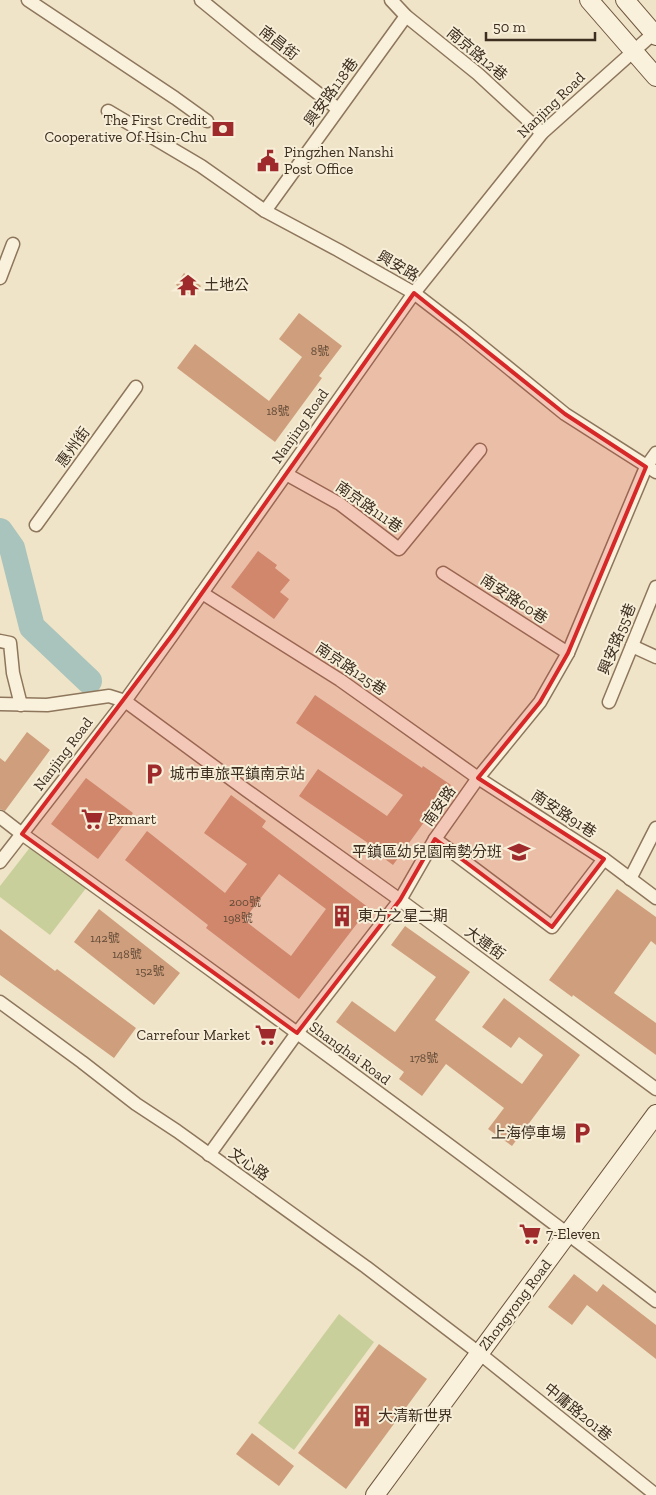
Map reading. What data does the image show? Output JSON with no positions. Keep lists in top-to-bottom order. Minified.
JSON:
{"streets":{"street":["南昌街","南京路12巷","興安路118巷","Nanjing Road","興安路","惠州街","南京路111巷","南安路60巷","興安路55巷","南京路125巷","南安路","南安路91巷","大連街","Shanghai Road","文心路","Zhongyong Road","中庸路201巷"]},"crossings":[["南昌街","興安路118巷"],["南京路12巷","興安路118巷"],["南京路12巷","Nanjing Road"],["興安路118巷","興安路"],["Nanjing Road","興安路"],["Nanjing Road","南京路111巷"],["Nanjing Road","南京路125巷"],["Nanjing Road","大連街"],["Nanjing Road","Shanghai Road"],["興安路","南安路"],["南安路60巷","南安路"],["南京路125巷","南安路"],["南京路125巷","南安路91巷"],["南安路","南安路91巷"],["南安路","大連街"],["南安路","Shanghai Road"],["南安路","文心路"],["Shanghai Road","Zhongyong Road"],["文心路","Zhongyong Road"],["文心路","中庸路201巷"],["Zhongyong Road","中庸路201巷"]],"places":{"bank":["The First Credit Cooperative Of Hsin-Chu"],"public building":["Pingzhen Nanshi Post Office"],"temple":["土地公"],"parking":["城市車旅平鎮南京站","上海停車場"],"supermarket":["Pxmart","Carrefour Market","7-Eleven"],"school or university":["平鎮區幼兒園南勢分班"],"building":["東方之星二期","大清新世界"]},"house_numbers":["8號","18號","200號","198號","142號","148號","152號","178號"],"scale_bar":"50 m"}
